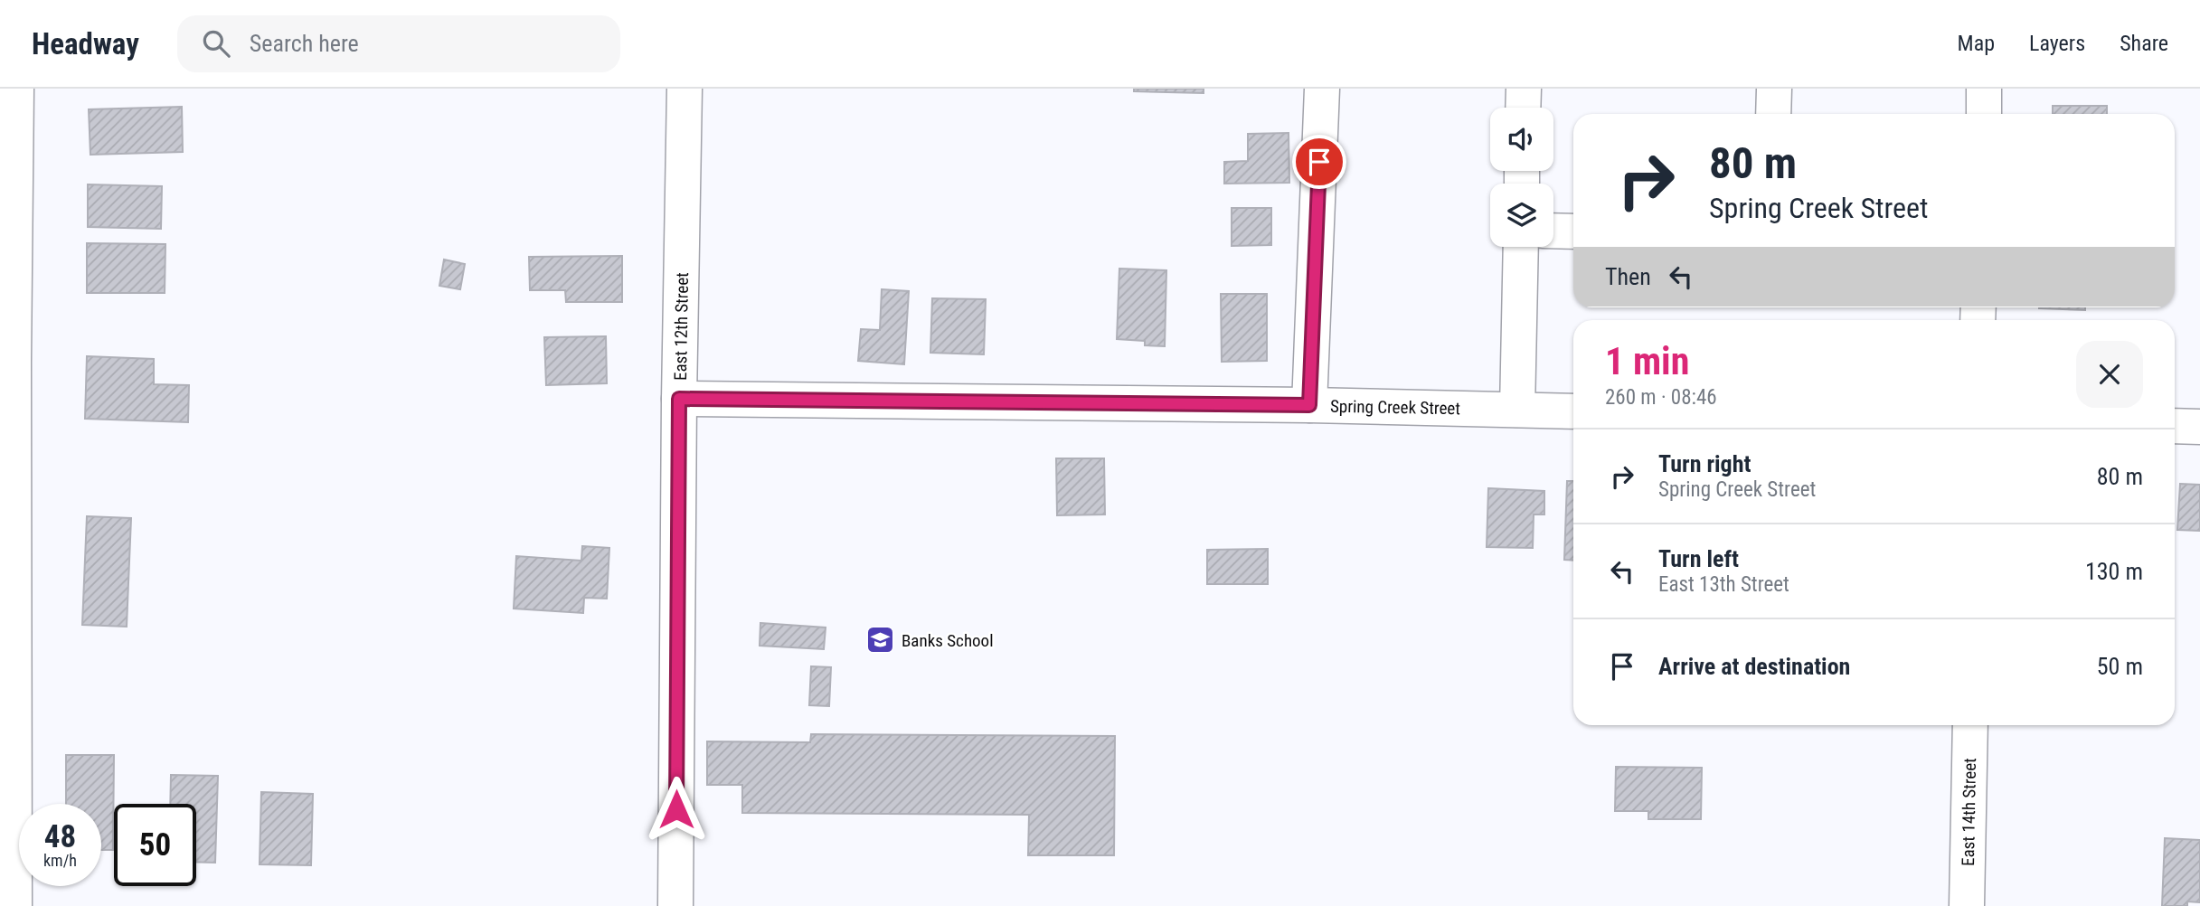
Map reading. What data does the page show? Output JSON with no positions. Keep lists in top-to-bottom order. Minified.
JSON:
{"streets":{"street":["East 12th Street","Spring Creek Street","East 14th Street"]},"crossings":[["East 12th Street","Spring Creek Street"]],"places":{"school or university":["Banks School"]},"page":{"header":"Headway","search":"Search here","nav":["Map","Layers","Share"],"turn":["80 m","Spring Creek Street"],"then":"Then","heading":["1 min","260 m · 08:46"],"list":[{"name":"Turn right","note":"Spring Creek Street","value":"80 m"},{"name":"Turn left","note":"East 13th Street","value":"130 m"},{"name":"Arrive at destination","value":"50 m"}],"speed":"48 km/h","limit":"50"}}
